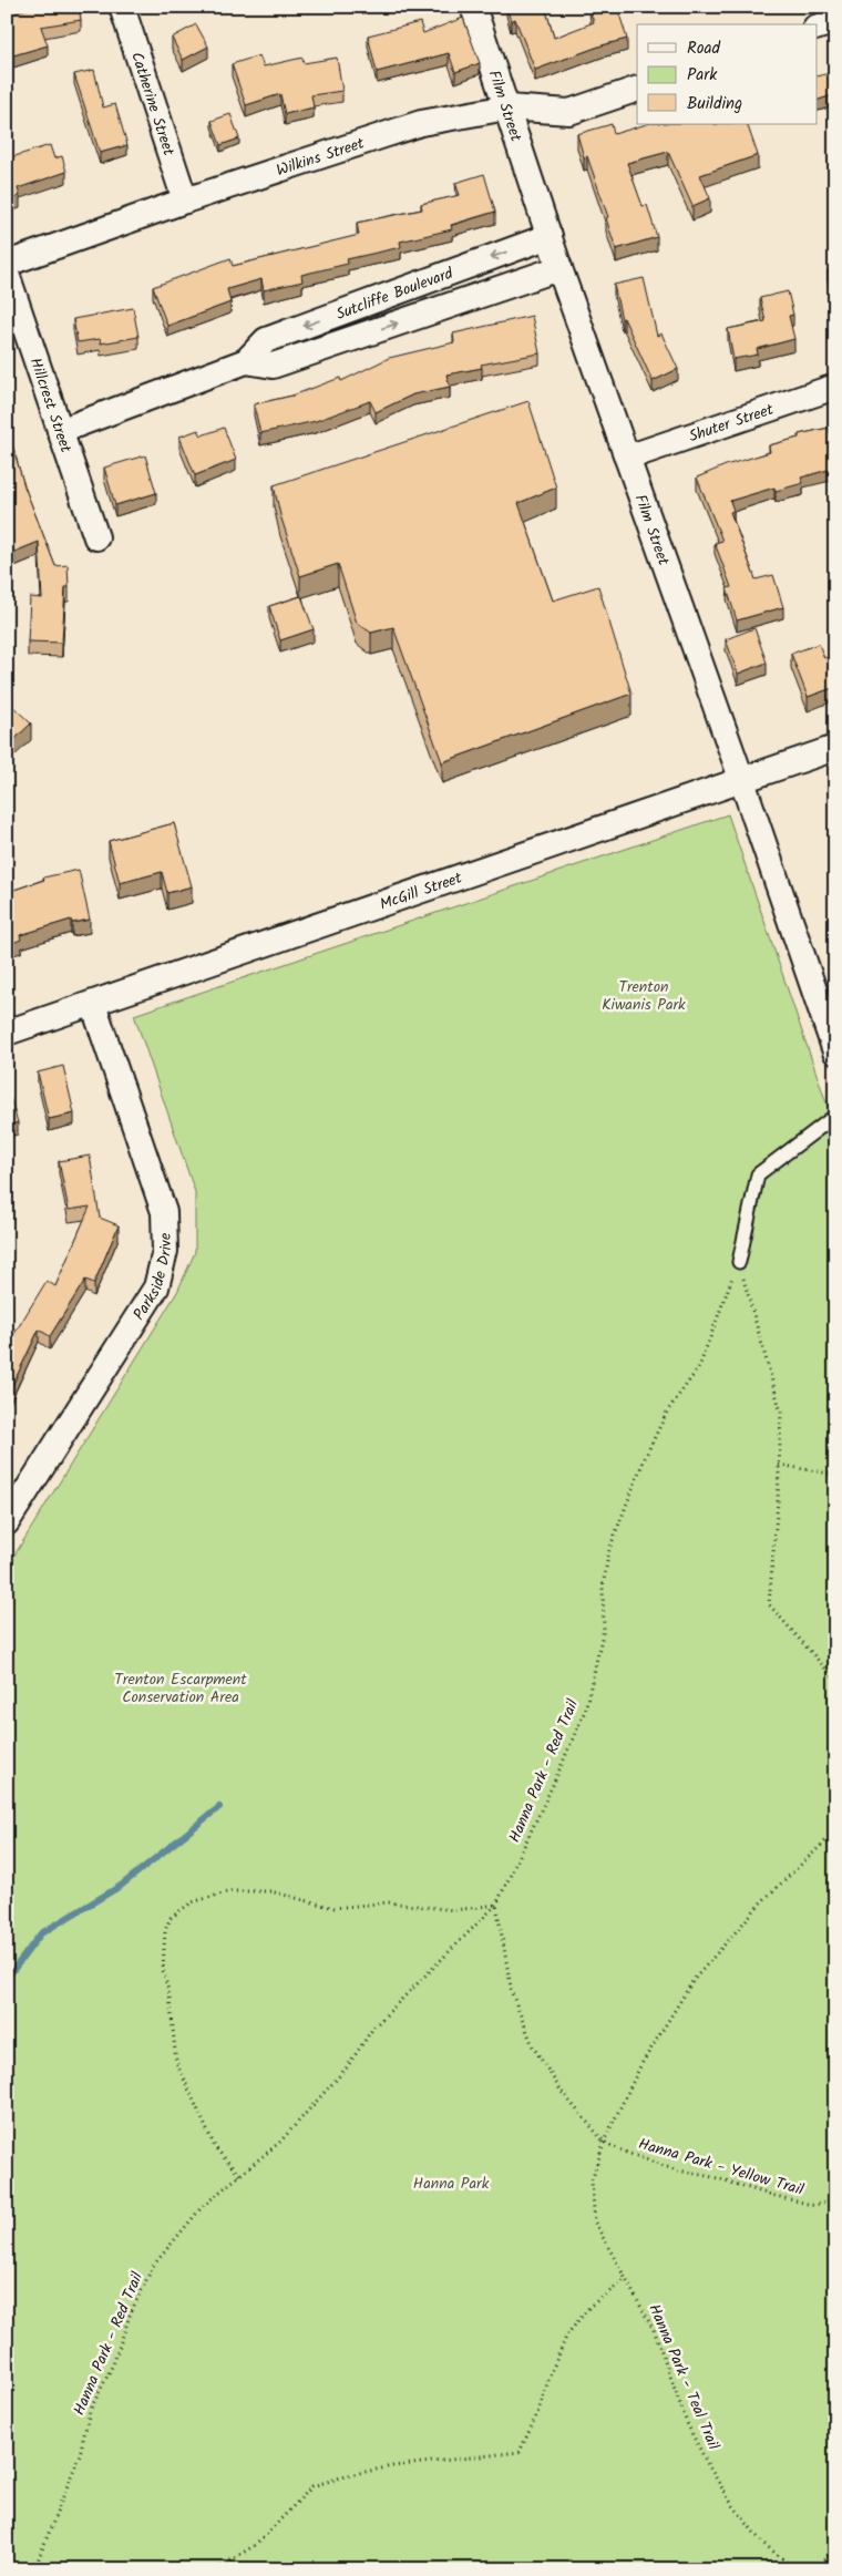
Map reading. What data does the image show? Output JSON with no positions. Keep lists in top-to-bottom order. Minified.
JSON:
{"streets":{"street":["Catherine Street","Film Street","Wilkins Street","Sutcliffe Boulevard","Hillcrest Street","Shuter Street","McGill Street","Parkside Drive"],"path":["Hanna Park - Red Trail","Hanna Park - Yellow Trail","Hanna Park - Teal Trail"]},"crossings":[["Catherine Street","Wilkins Street"],["Film Street","Wilkins Street"],["Film Street","Sutcliffe Boulevard"],["Film Street","Shuter Street"],["Film Street","McGill Street"],["Sutcliffe Boulevard","Hillcrest Street"],["McGill Street","Parkside Drive"],["Hanna Park - Red Trail","Hanna Park - Yellow Trail"],["Hanna Park - Yellow Trail","Hanna Park - Teal Trail"]],"parks":["Trenton Kiwanis Park","Trenton Escarpment Conservation Area","Hanna Park"],"legend":["Road","Park","Building"]}
